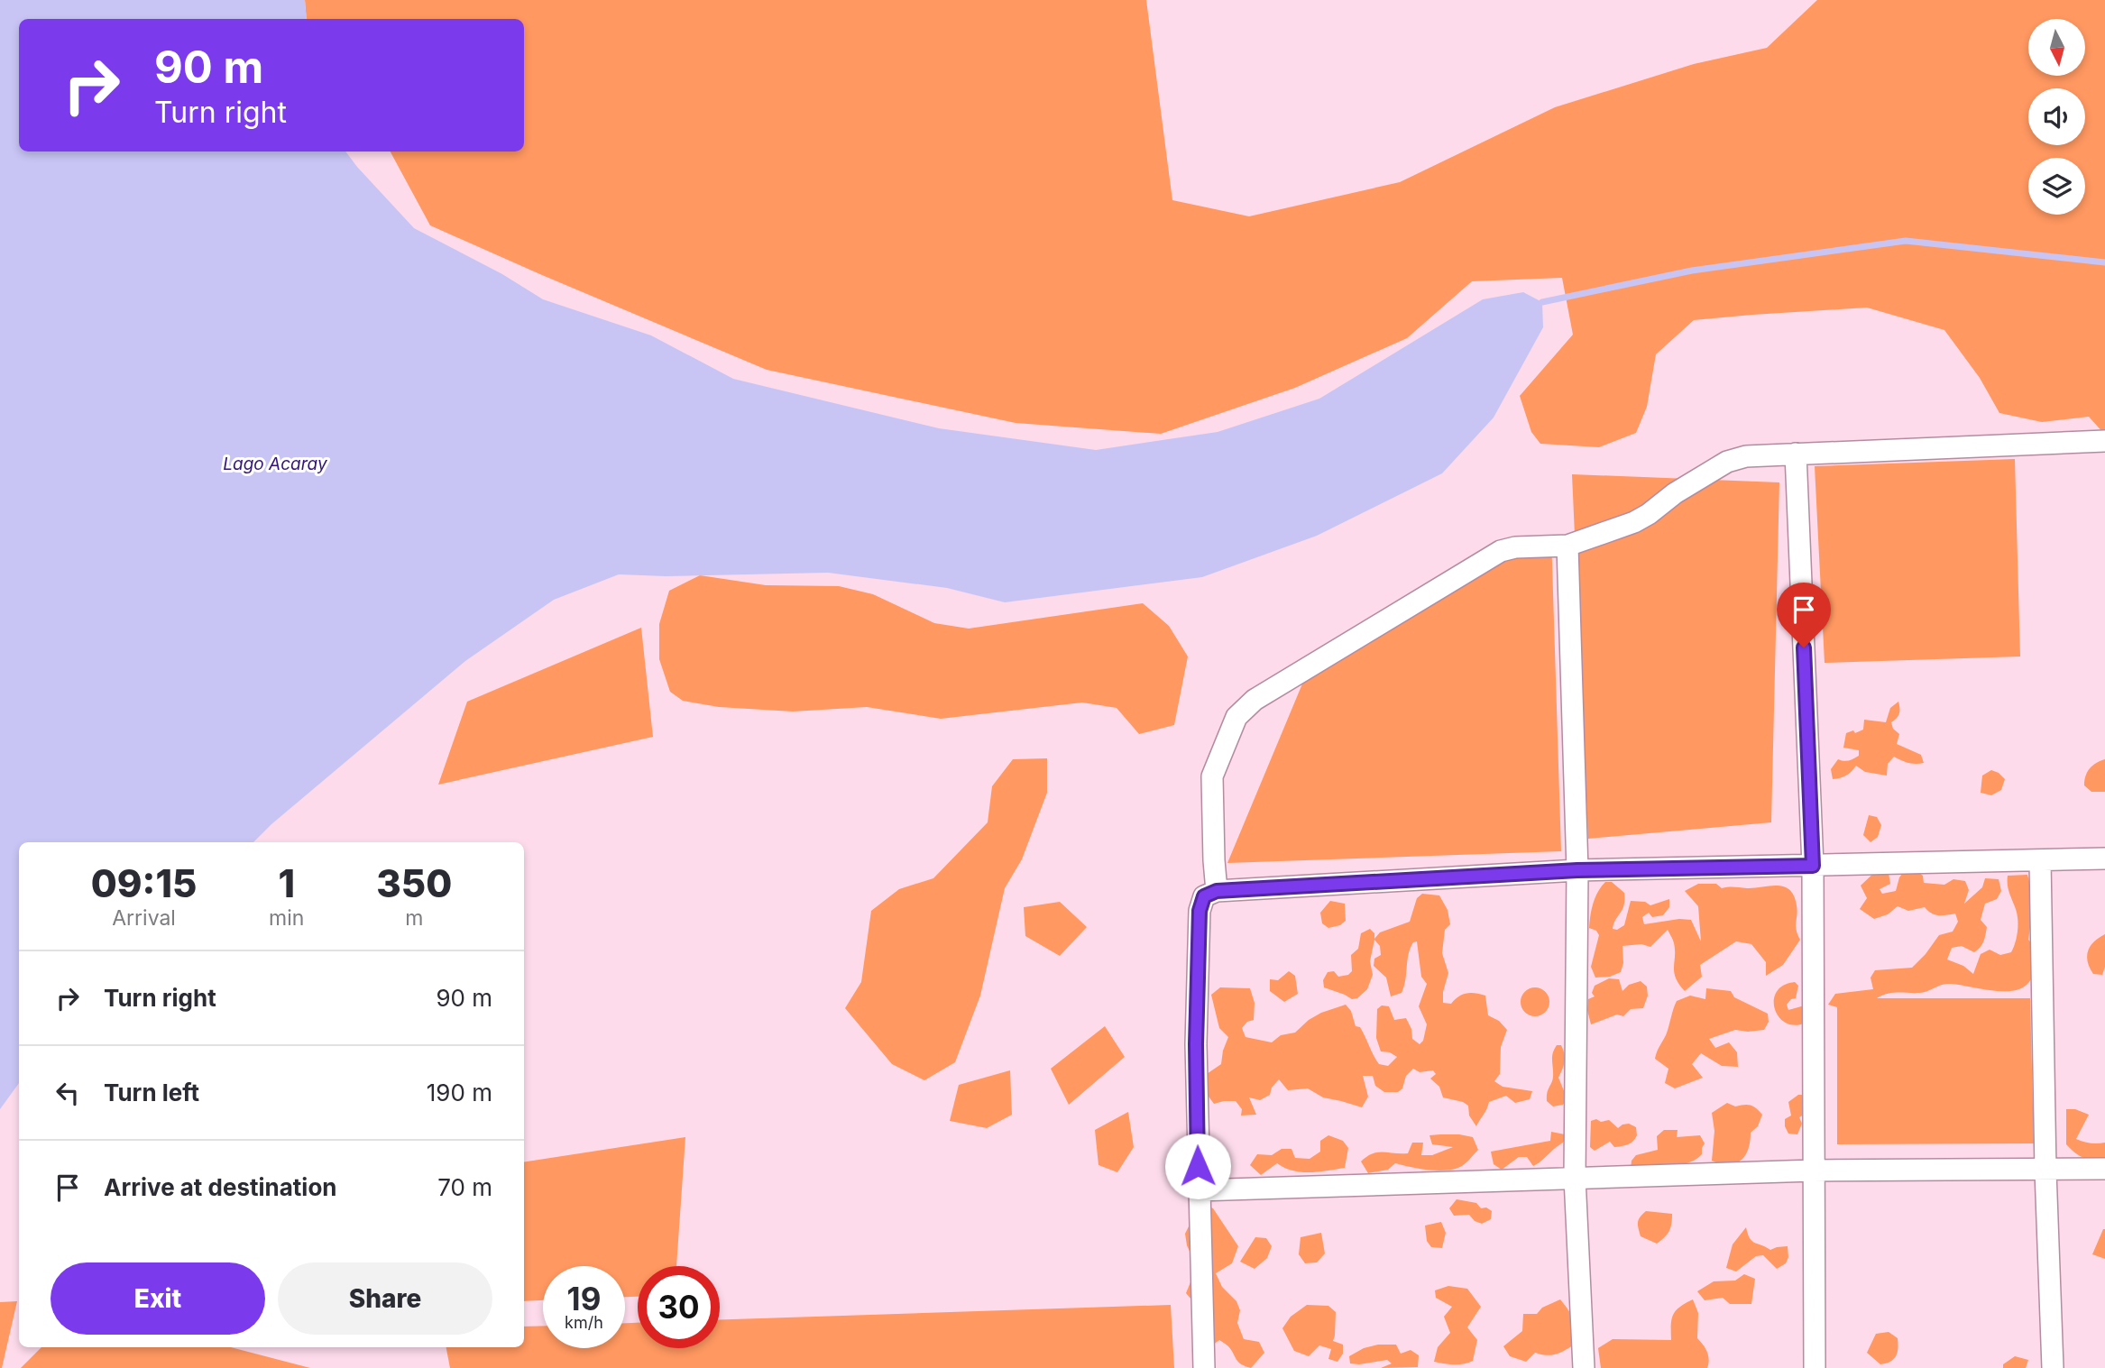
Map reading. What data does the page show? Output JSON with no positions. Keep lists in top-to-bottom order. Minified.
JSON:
{"water":["Lago Acaray"],"north":"bottom","page":{"turn":["90 m","Turn right"],"eta":["09:15","Arrival","1","min","350","m"],"list":[{"name":"Turn right","value":"90 m"},{"name":"Turn left","value":"190 m"},{"name":"Arrive at destination","value":"70 m"}],"buttons":["Exit","Share"],"speed":"19 km/h","limit":"30"}}
